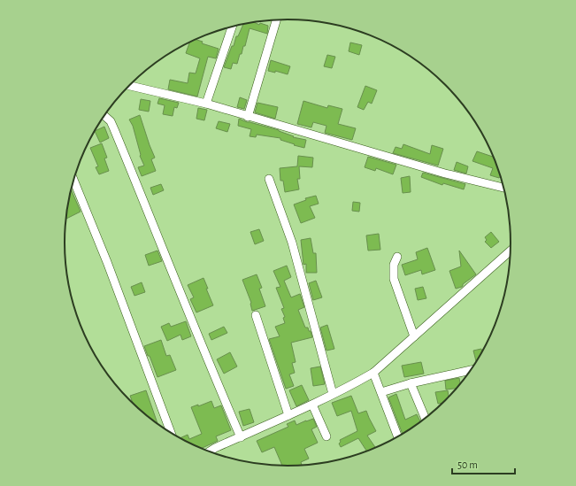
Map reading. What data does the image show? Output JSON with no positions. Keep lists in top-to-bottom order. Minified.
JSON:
{"scale_bar":"50 m"}
